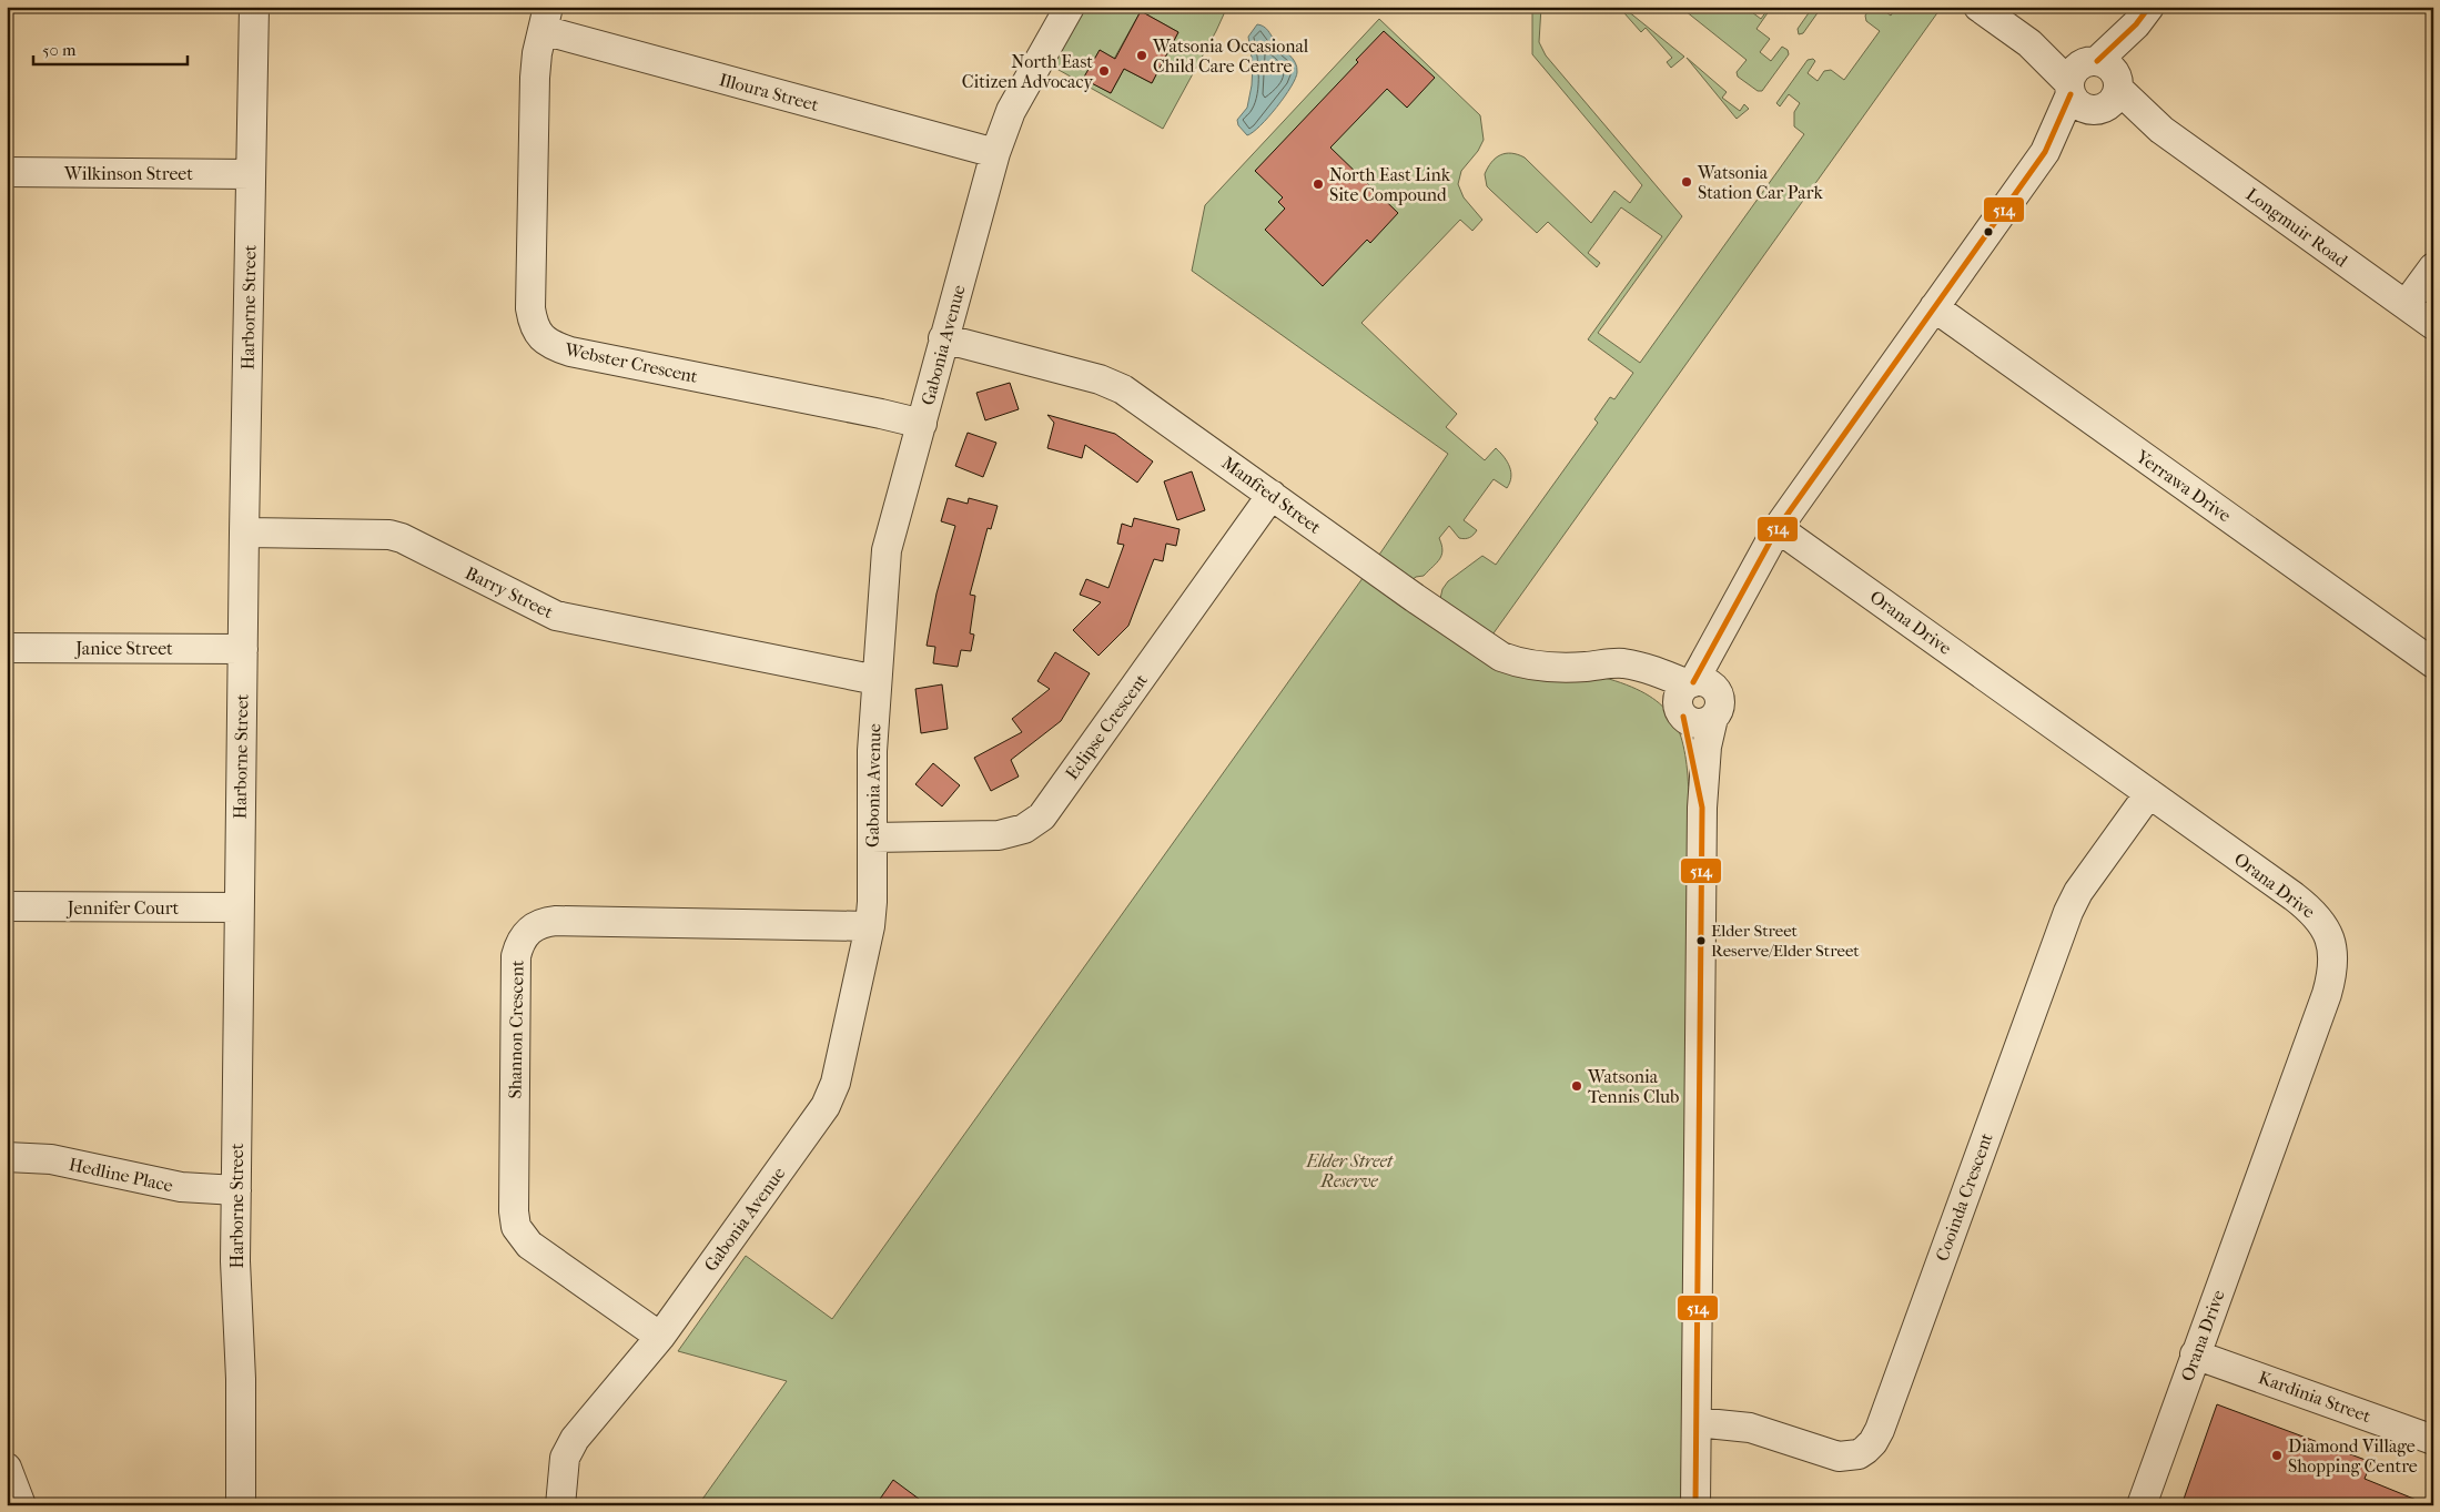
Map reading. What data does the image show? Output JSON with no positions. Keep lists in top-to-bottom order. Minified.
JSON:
{"streets":{"street":["Illoura Street","Wilkinson Street","Longmuir Road","Harborne Street","Gabonia Avenue","Webster Crescent","Yerrawa Drive","Manfred Street","Barry Street","Orana Drive","Janice Street","Eclipse Crescent","Jennifer Court","Shannon Crescent","Hedline Place","Cooinda Crescent","Kardinia Street"]},"crossings":[["Illoura Street","Gabonia Avenue"],["Illoura Street","Webster Crescent"],["Wilkinson Street","Harborne Street"],["Harborne Street","Barry Street"],["Harborne Street","Janice Street"],["Harborne Street","Jennifer Court"],["Harborne Street","Hedline Place"],["Gabonia Avenue","Webster Crescent"],["Gabonia Avenue","Manfred Street"],["Gabonia Avenue","Barry Street"],["Gabonia Avenue","Eclipse Crescent"],["Gabonia Avenue","Shannon Crescent"],["Manfred Street","Eclipse Crescent"],["Orana Drive","Cooinda Crescent"],["Orana Drive","Kardinia Street"]],"parks":["Elder Street Reserve"],"places":["Watsonia Occasional Child Care Centre","North East Citizen Advocacy","Watsonia Station Car Park","North East Link Site Compound","Elder Street Reserve/Elder Street","Watsonia Tennis Club","Diamond Village Shopping Centre"],"lines":["transit line 514"],"scale_bar":"50 m"}
